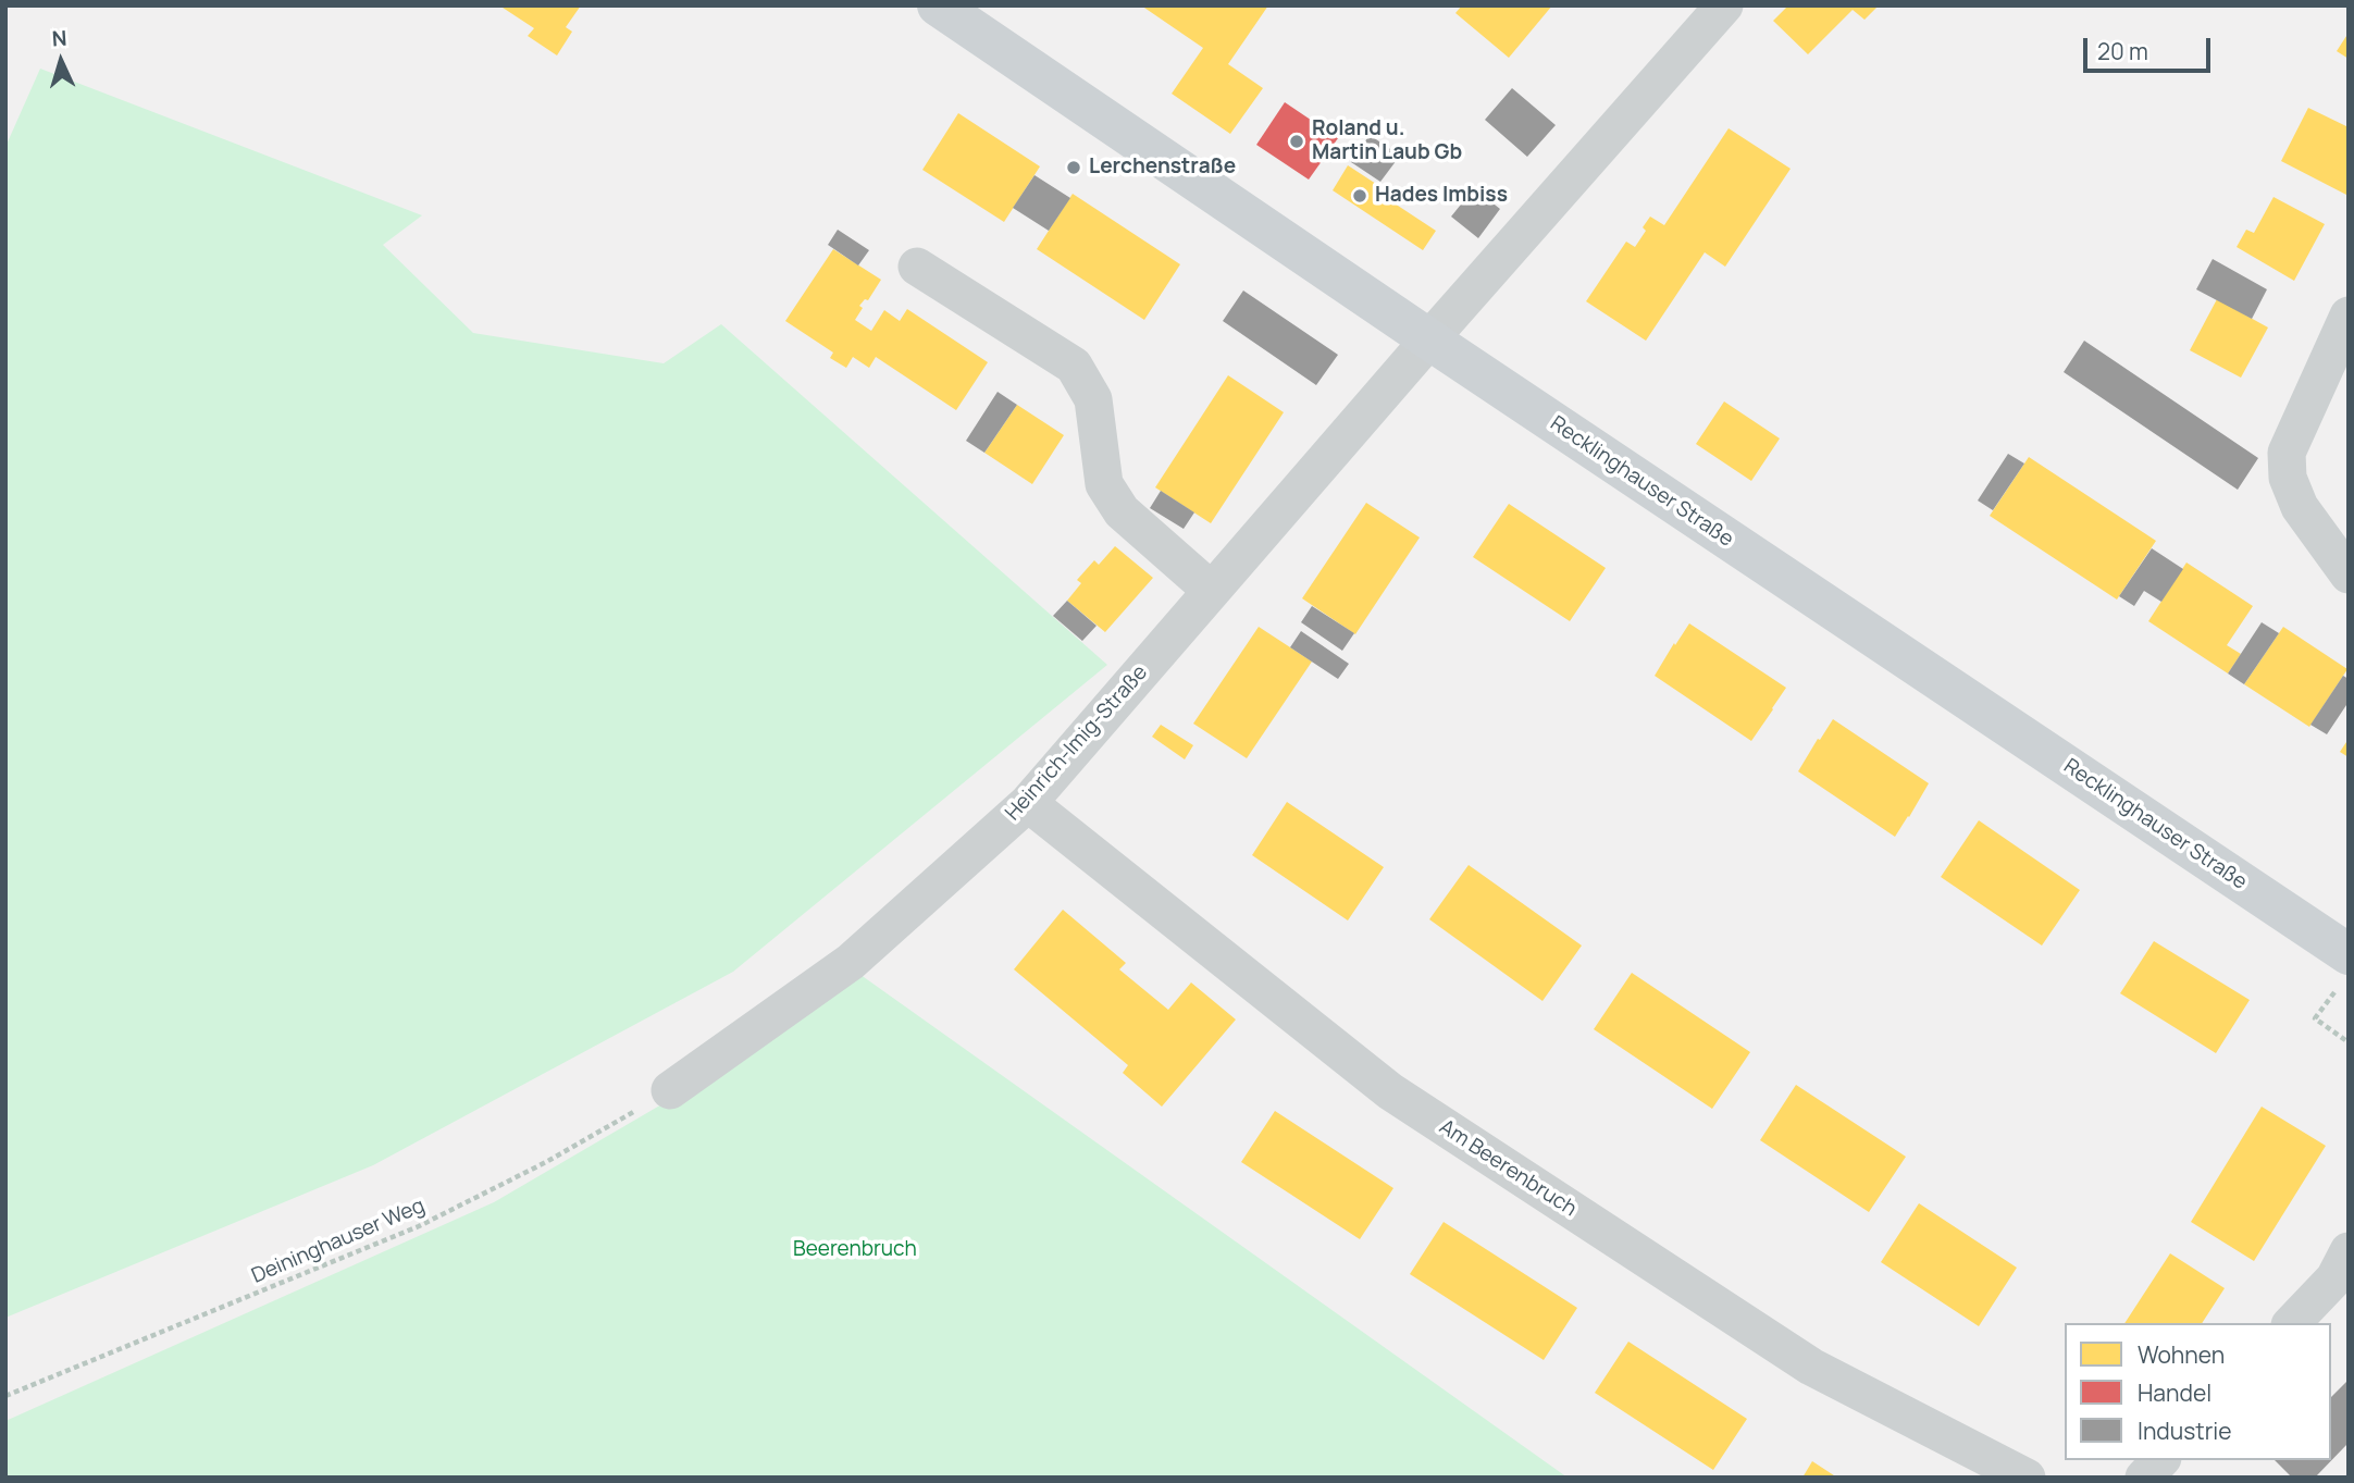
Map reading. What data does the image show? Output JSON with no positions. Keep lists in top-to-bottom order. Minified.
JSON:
{"streets":{"main road":["Recklinghauser Straße"],"street":["Heinrich-Imig-Straße","Am Beerenbruch"],"path":["Deininghauser Weg"]},"crossings":[["Recklinghauser Straße","Heinrich-Imig-Straße"],["Heinrich-Imig-Straße","Am Beerenbruch"],["Heinrich-Imig-Straße","Deininghauser Weg"]],"parks":["Beerenbruch"],"places":["Roland u. Martin Laub Gb","Lerchenstraße","Hades Imbiss"],"legend":["Wohnen","Handel","Industrie"],"scale_bar":"20 m","north":"top"}
